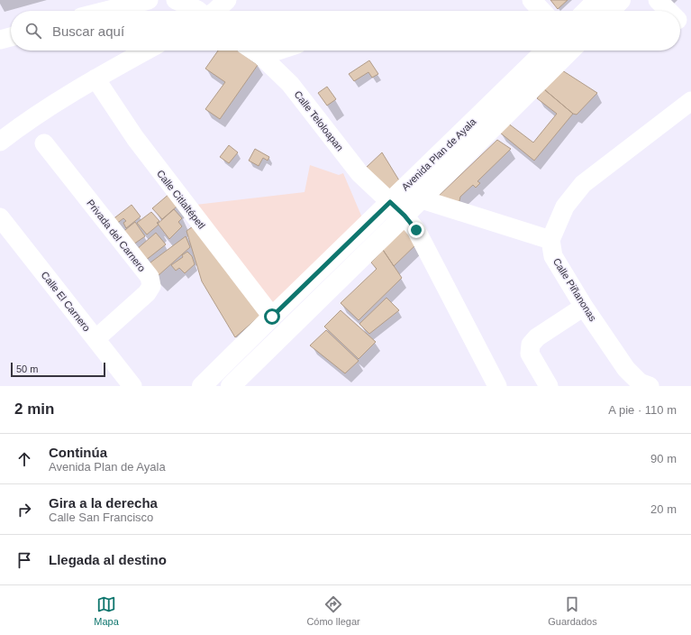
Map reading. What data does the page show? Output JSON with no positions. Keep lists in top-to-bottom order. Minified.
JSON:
{"streets":{"main road":["Avenida Plan de Ayala"],"street":["Calle Teloloapan","Calle Citlaltépetl","Privada del Carnero","Calle Piñanonas","Calle El Carnero"]},"crossings":[["Calle Teloloapan","Avenida Plan de Ayala"],["Avenida Plan de Ayala","Calle Citlaltépetl"],["Privada del Carnero","Calle El Carnero"]],"scale_bar":"50 m","page":{"search":"Buscar aquí","scale":"50 m","heading":["2 min","A pie · 110 m"],"list":[["Continúa","Avenida Plan de Ayala","90 m"],["Gira a la derecha","Calle San Francisco","20 m"],"Llegada al destino"],"nav":["Mapa","Cómo llegar","Guardados"]}}
